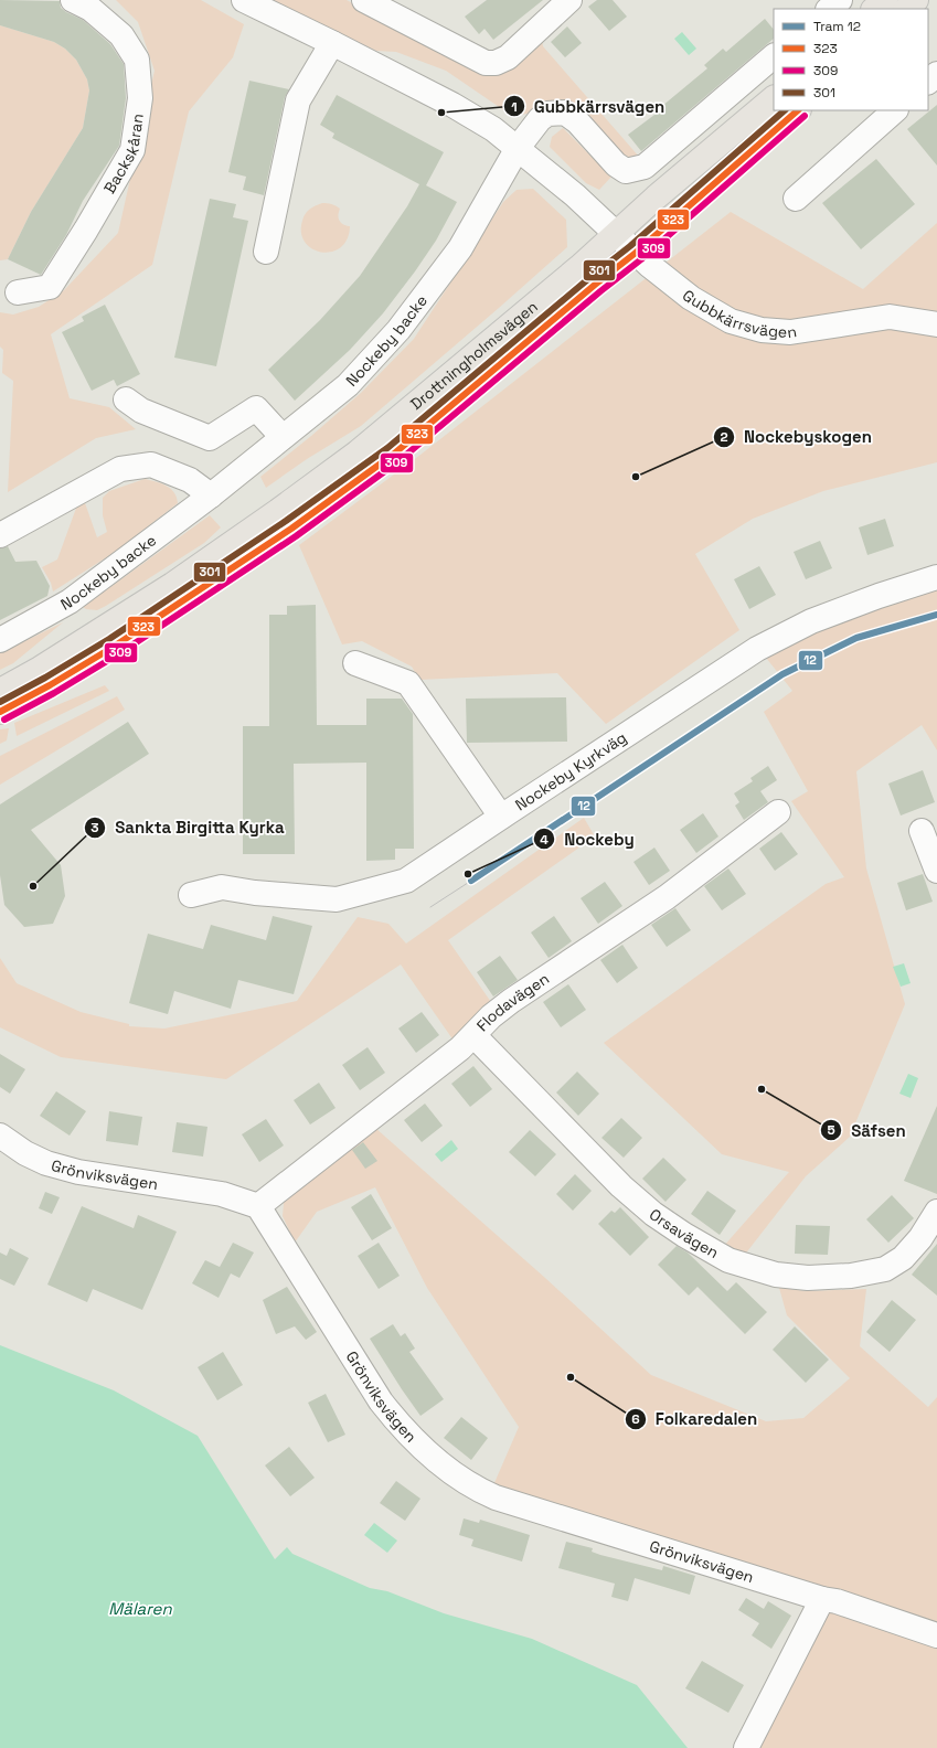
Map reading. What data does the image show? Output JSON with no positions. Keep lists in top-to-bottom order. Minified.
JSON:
{"streets":{"main road":["Drottningholmsvägen"],"street":["Backskåran","Gubbkärrsvägen","Nockeby backe","Nockeby Kyrkväg","Flodavägen","Grönviksvägen","Orsavägen"]},"crossings":[["Gubbkärrsvägen","Nockeby backe"],["Gubbkärrsvägen","Drottningholmsvägen"],["Flodavägen","Grönviksvägen"],["Flodavägen","Orsavägen"]],"water":["Mälaren"],"places":["Gubbkärrsvägen","Nockebyskogen","Nockeby","Sankta Birgitta Kyrka","Säfsen","Folkaredalen"],"lines":["transit line 323","transit line 301","transit line 309","tram line 12"],"legend":["Tram 12","323","309","301"]}
